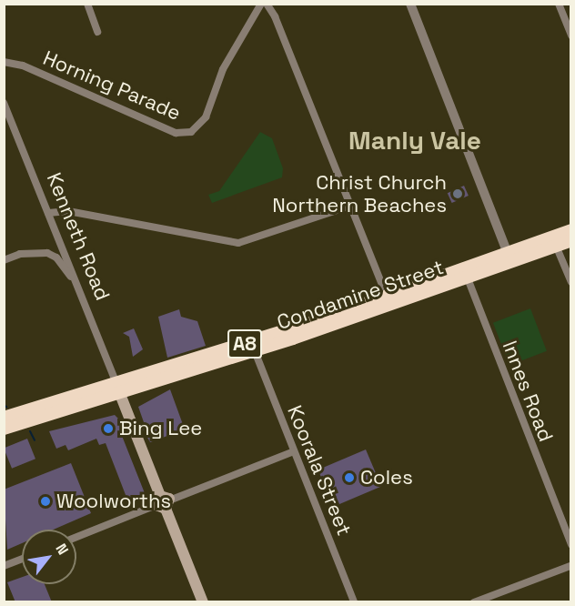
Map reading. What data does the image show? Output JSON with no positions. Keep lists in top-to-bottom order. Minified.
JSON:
{"streets":{"highway":["Condamine Street","A8"],"main road":["Kenneth Road"],"street":["Horning Parade","Innes Road","Koorala Street"]},"crossings":[["Kenneth Road","Condamine Street"],["Condamine Street","Innes Road"],["Condamine Street","Koorala Street"]],"districts":["Manly Vale"],"places":["Christ Church Northern Beaches","Bing Lee","Coles","Woolworths"],"north":"top right"}
